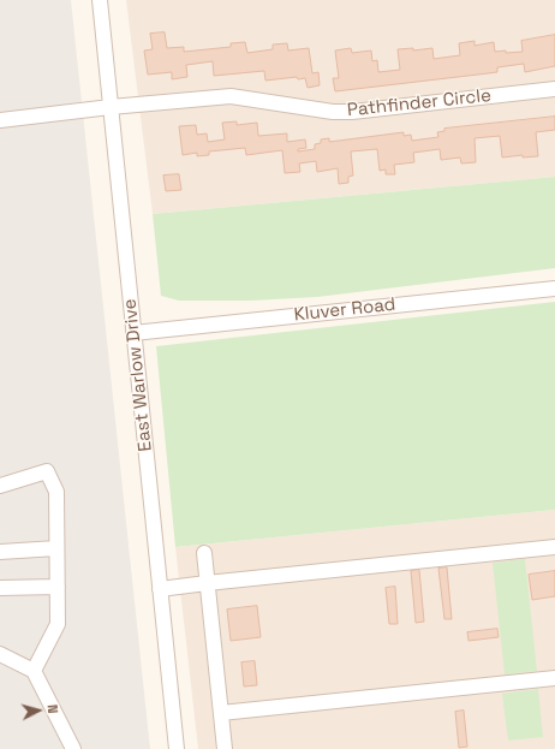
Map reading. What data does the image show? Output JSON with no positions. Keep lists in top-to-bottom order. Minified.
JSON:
{"streets":{"street":["Pathfinder Circle","Kluver Road","East Warlow Drive"]},"crossings":[["Pathfinder Circle","East Warlow Drive"],["Kluver Road","East Warlow Drive"]],"north":"right"}
